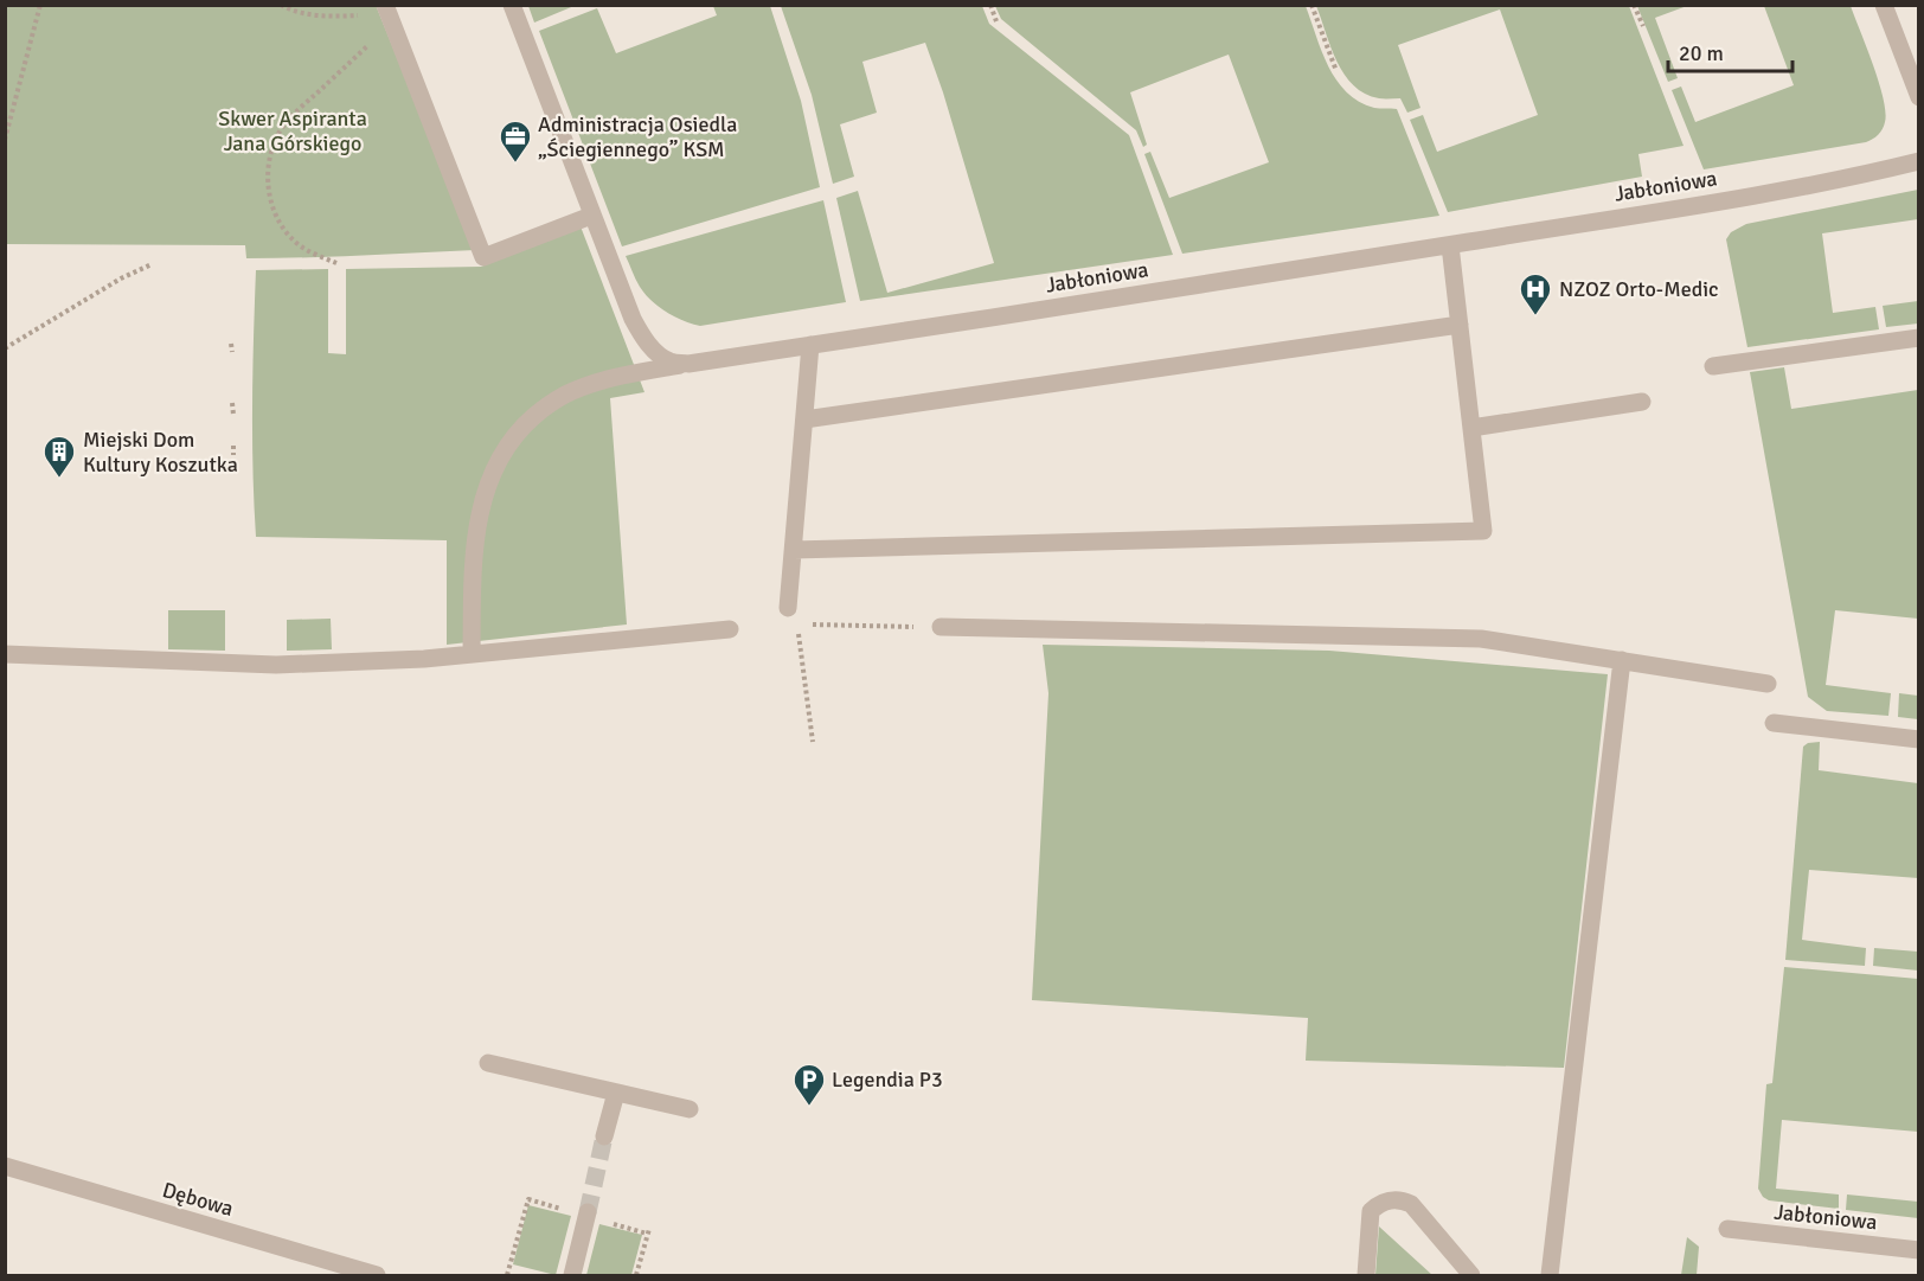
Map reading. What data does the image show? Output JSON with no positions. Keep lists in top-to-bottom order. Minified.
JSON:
{"streets":{"street":["Jabłoniowa","Dębowa"]},"parks":["Skwer Aspiranta Jana Górskiego"],"places":{"office":["Administracja Osiedla „Ściegiennego” KSM"],"hospital":["NZOZ Orto-Medic"],"building":["Miejski Dom Kultury Koszutka"],"parking":["Legendia P3"]},"scale_bar":"20 m"}
